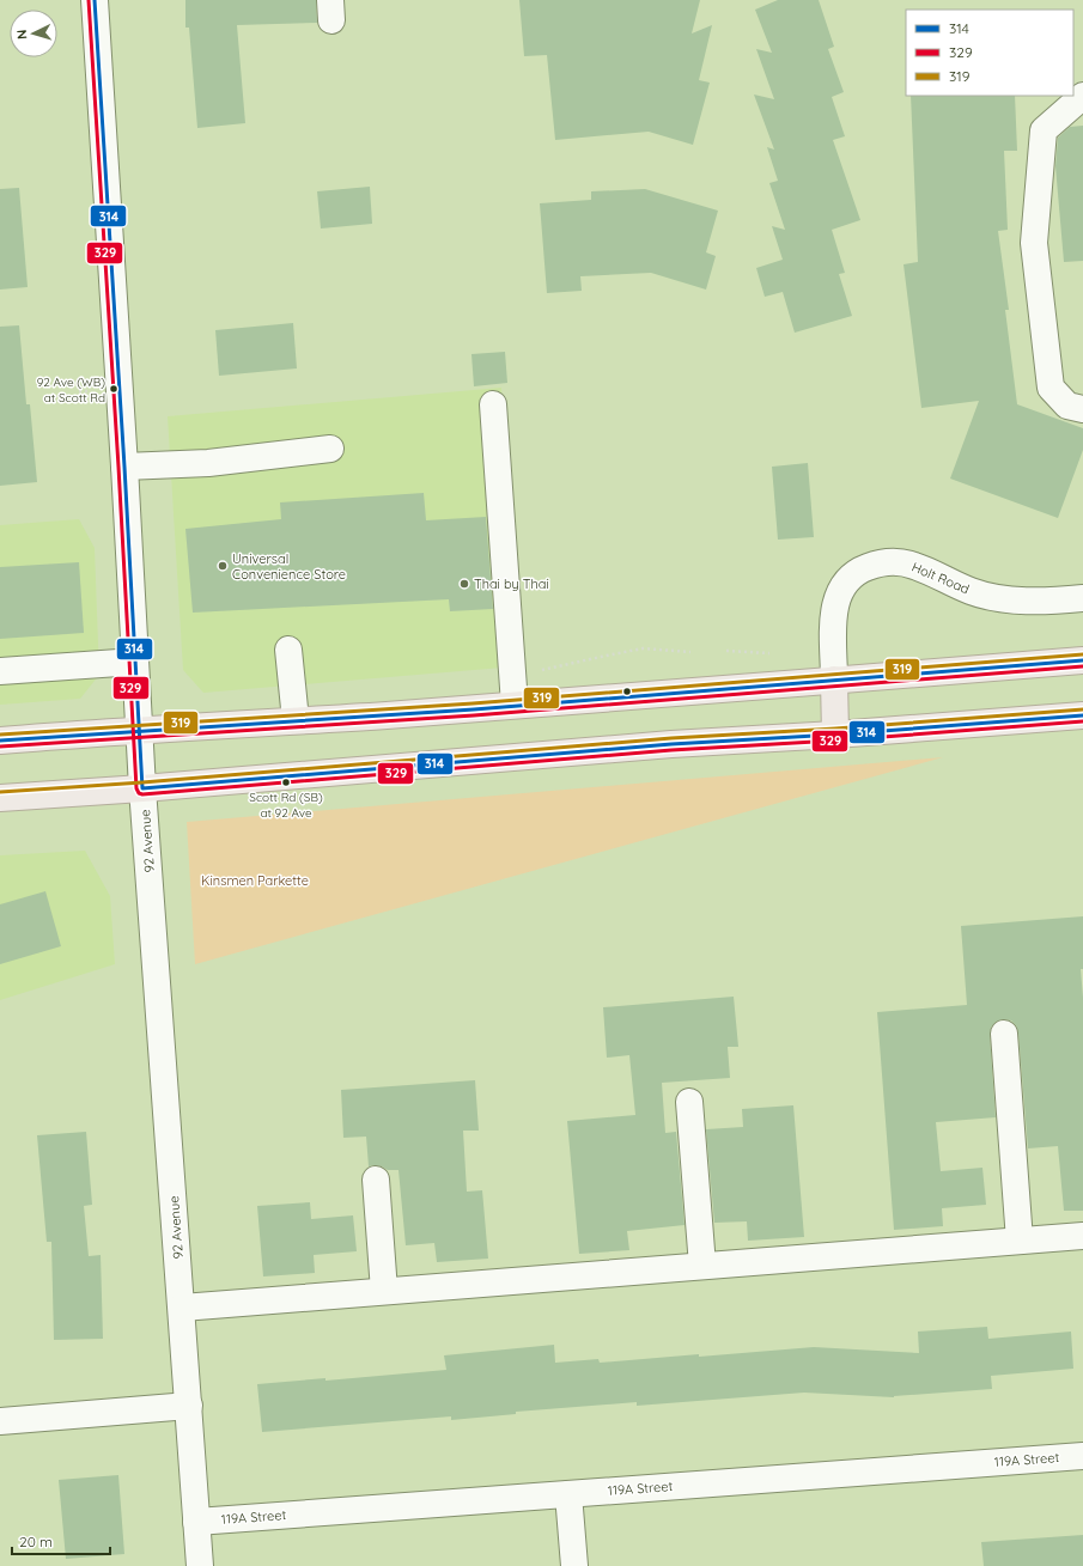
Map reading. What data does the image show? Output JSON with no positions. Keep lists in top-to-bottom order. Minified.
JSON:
{"streets":{"street":["Holt Road","92 Avenue","119A Street"]},"crossings":[["92 Avenue","119A Street"]],"parks":["Kinsmen Parkette"],"places":["92 Ave (WB) at Scott Rd","Universal Convenience Store","Thai by Thai","Scott Rd (SB) at 92 Ave"],"lines":["transit line 314","transit line 329","transit line 319"],"legend":["314","329","319"],"scale_bar":"20 m","north":"left"}
